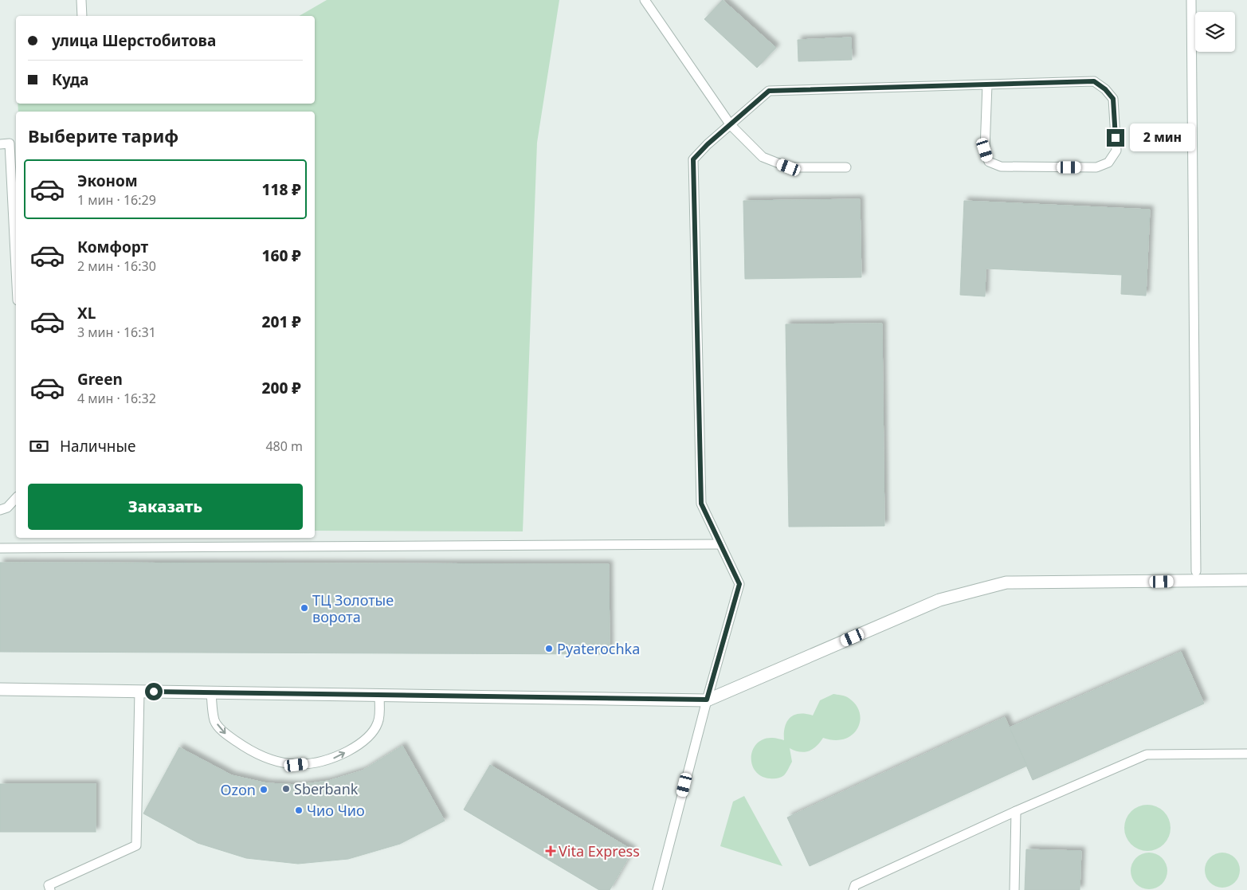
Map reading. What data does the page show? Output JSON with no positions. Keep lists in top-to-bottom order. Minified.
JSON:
{"places":{"other":["ТЦ Золотые ворота","Pyaterochka","Sberbank","Ozon","Чио Чио"],"health":["Vita Express"]},"page":{"banner":["улица Шерстобитова","Куда"],"heading":"Выберите тариф","bubble":"2 мин","list":[{"name":"Эконом","note":"1 мин · 16:29","value":"118 ₽"},{"name":"Комфорт","note":"2 мин · 16:30","value":"160 ₽"},{"name":"XL","note":"3 мин · 16:31","value":"201 ₽"},{"name":"Green","note":"4 мин · 16:32","value":"200 ₽"}],"pay":["Наличные","480 m"],"buttons":"Заказать"}}
